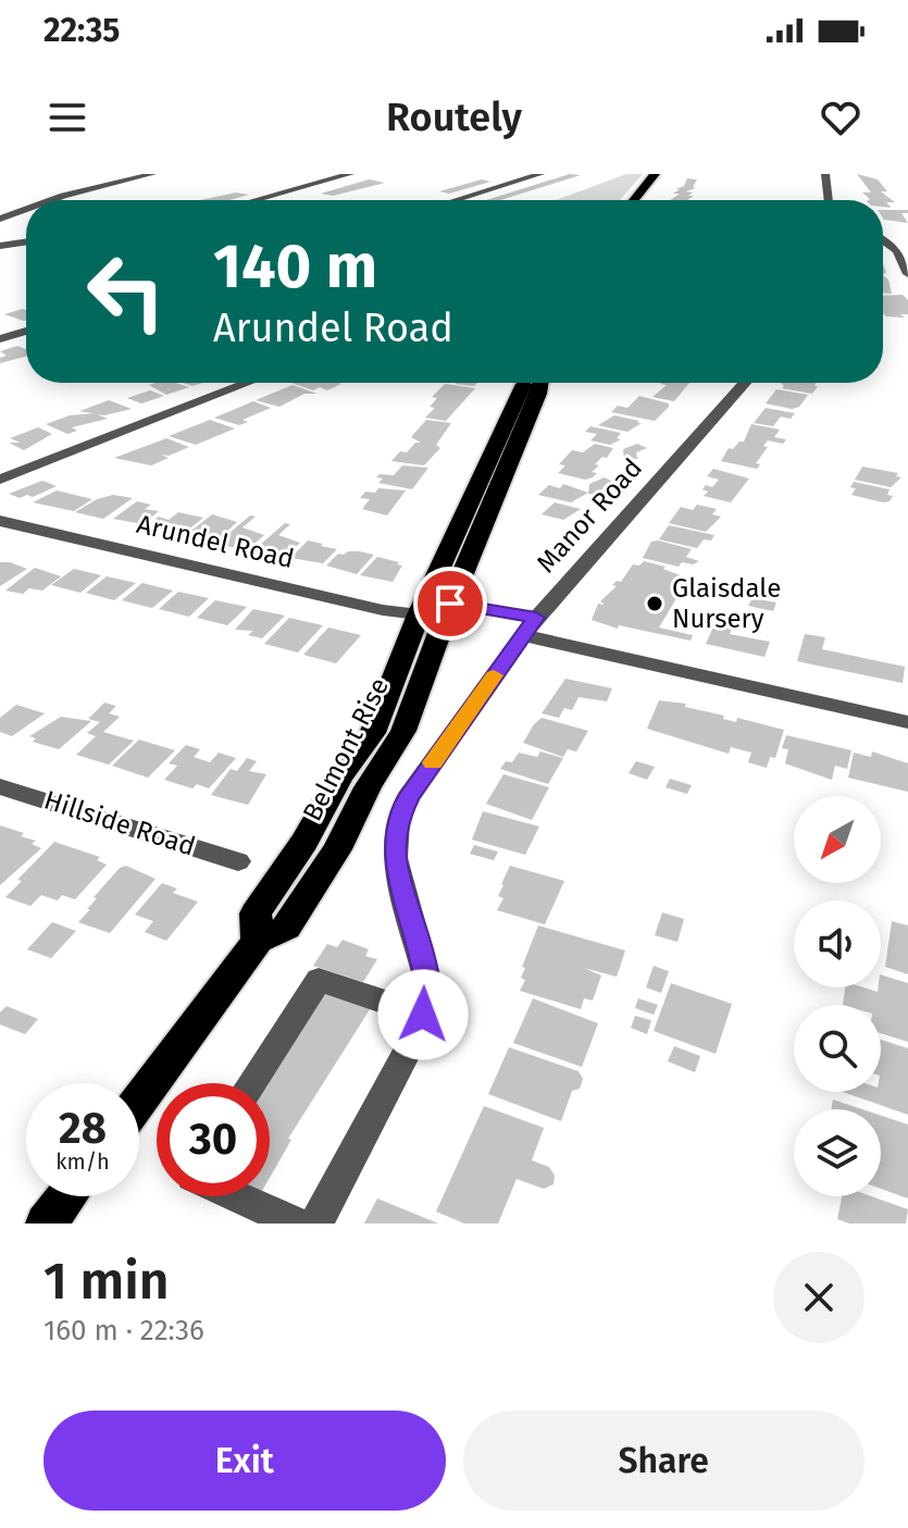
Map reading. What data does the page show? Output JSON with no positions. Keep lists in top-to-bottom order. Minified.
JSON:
{"streets":{"highway":["Belmont Rise"],"street":["Manor Road","Arundel Road","Hillside Road"]},"crossings":[["Arundel Road","Belmont Rise"]],"places":["Glaisdale Nursery"],"north":"bottom left","page":{"status":"22:35","header":"Routely","turn":["140 m","Arundel Road"],"speed":"28 km/h","limit":"30","heading":["1 min","160 m · 22:36"],"buttons":["Exit","Share"]}}
